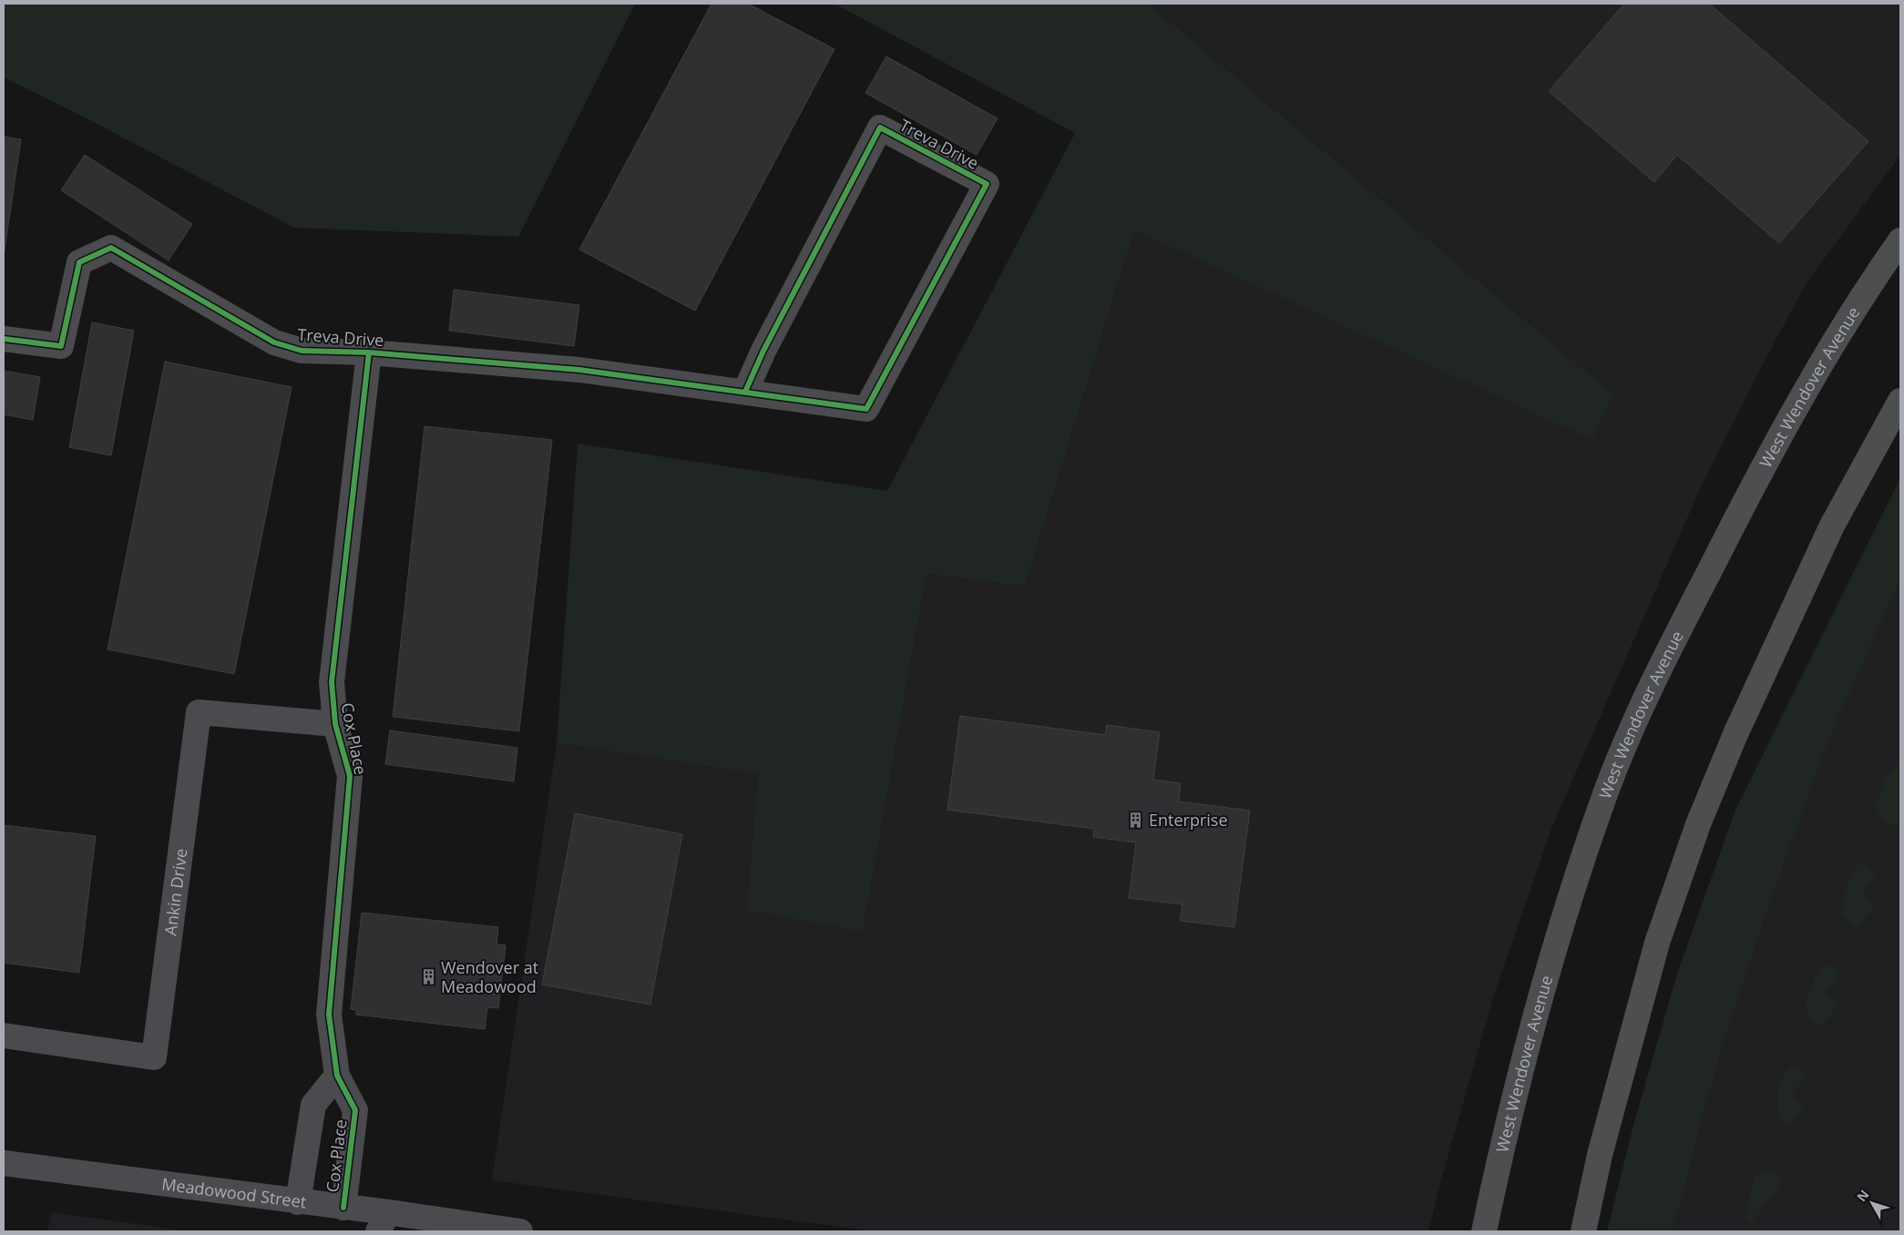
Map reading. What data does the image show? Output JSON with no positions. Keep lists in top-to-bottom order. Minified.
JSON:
{"streets":{"highway":["West Wendover Avenue"],"street":["Treva Drive","Cox Place","Ankin Drive","Meadowood Street"]},"crossings":[["Treva Drive","Cox Place"],["Cox Place","Ankin Drive"],["Cox Place","Meadowood Street"]],"places":{"building":["Enterprise","Wendover at Meadowood"]},"north":"top left"}
